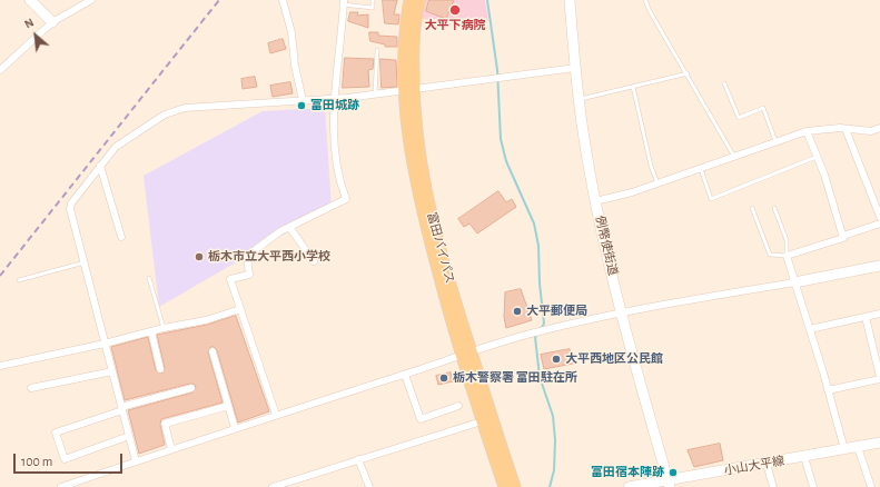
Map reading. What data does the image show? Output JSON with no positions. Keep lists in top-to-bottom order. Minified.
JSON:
{"streets":{"main road":["富田バイパス"],"street":["例幣使街道","小山大平線"]},"crossings":[["例幣使街道","小山大平線"]],"places":["大平下病院","富田城跡","栃木市立大平西小学校","大平郵便局","大平西地区公民館","栃木警察署 富田駐在所","富田宿本陣跡"],"scale_bar":"100 m","north":"top left"}
